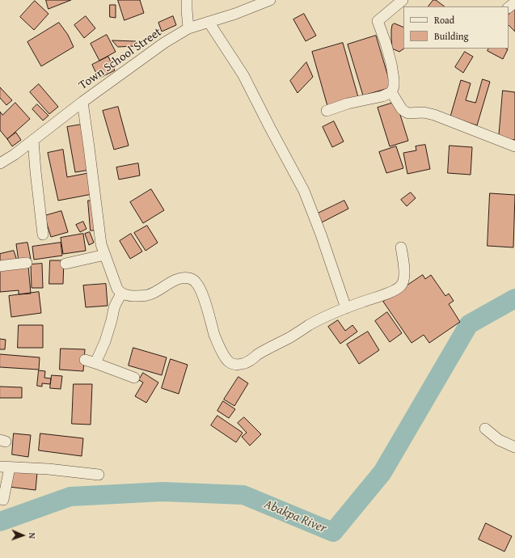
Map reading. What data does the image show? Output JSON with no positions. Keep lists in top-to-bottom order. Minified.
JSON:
{"streets":{"street":["Town School Street"]},"water":["Abakpa River"],"legend":["Road","Building"],"north":"right"}
